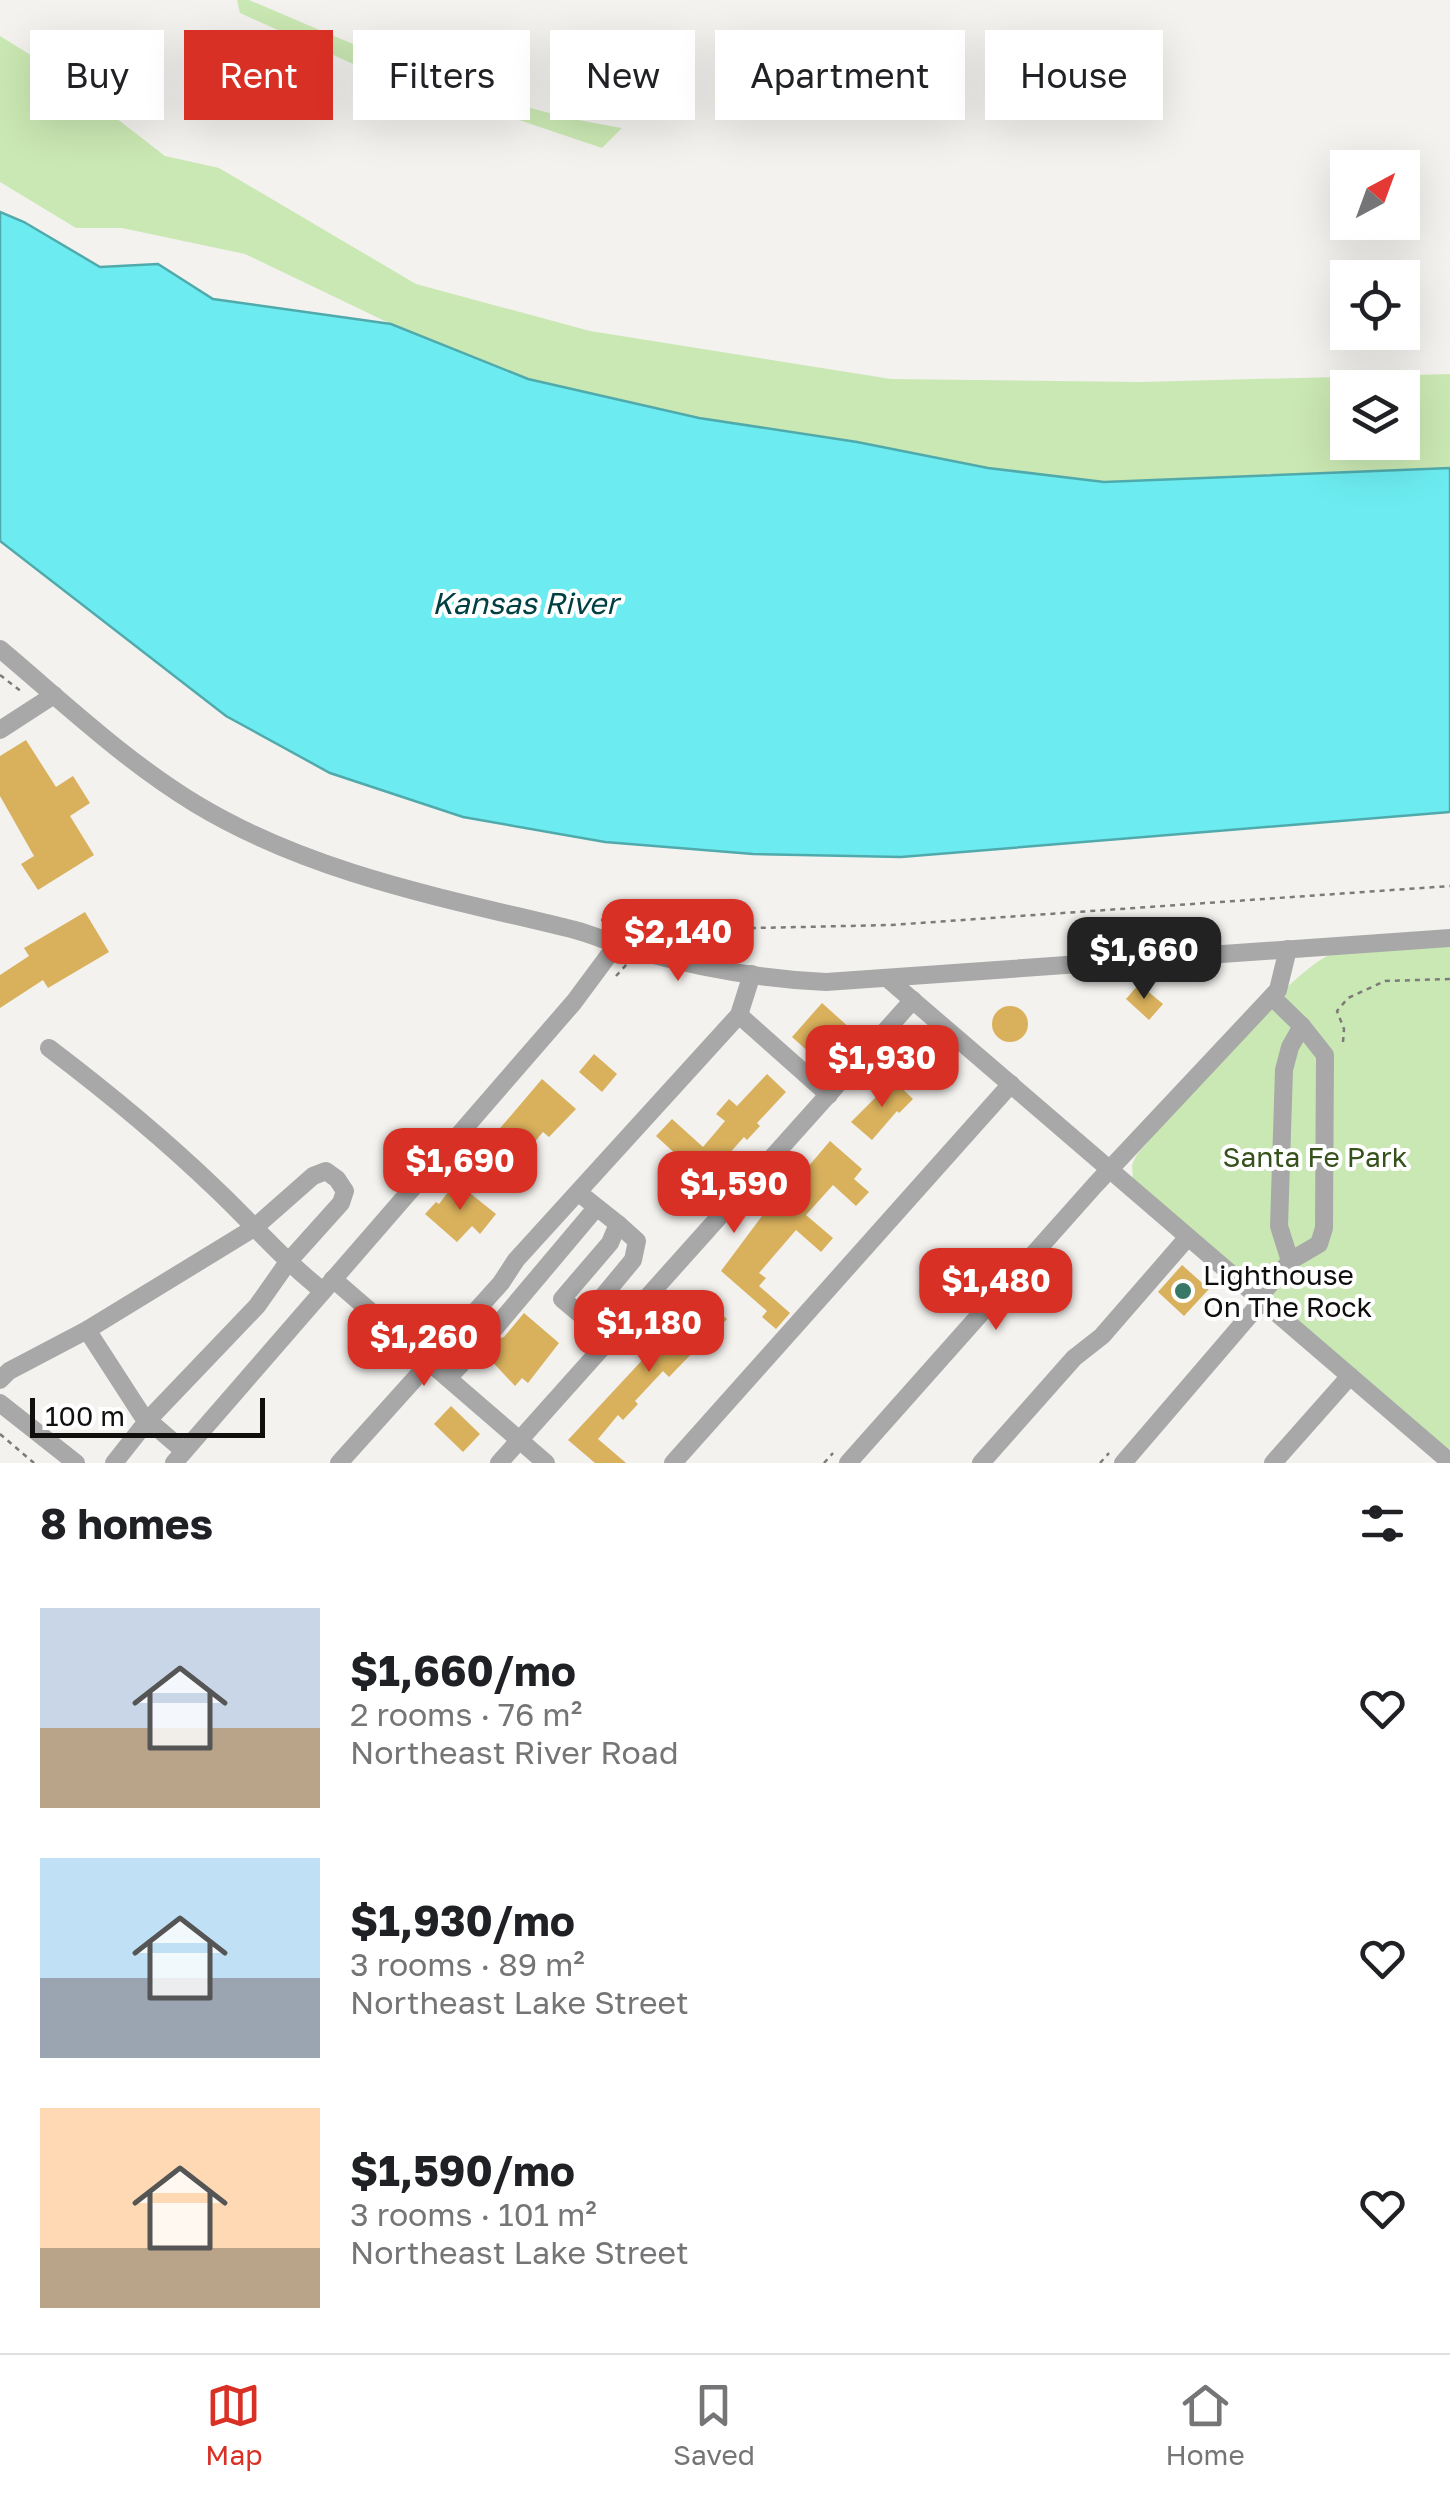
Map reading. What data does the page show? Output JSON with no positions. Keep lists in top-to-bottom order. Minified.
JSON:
{"water":["Kansas River"],"parks":["Santa Fe Park"],"places":["Lighthouse On The Rock"],"scale_bar":"100 m","north":"top right","page":{"chip":["Buy","Rent","Filters","New","Apartment","House"],"price":["$2,140","$1,660","$1,930","$1,690","$1,590","$1,480","$1,180","$1,260"],"scale":"100 m","heading":"8 homes","list":[{"name":"$1,660/mo","note":"2 rooms · 76 m² · Northeast River Road"},{"name":"$1,930/mo","note":"3 rooms · 89 m² · Northeast Lake Street"},{"name":"$1,590/mo","note":"3 rooms · 101 m² · Northeast Lake Street"}],"tabs":["Map","Saved","Home"]}}
